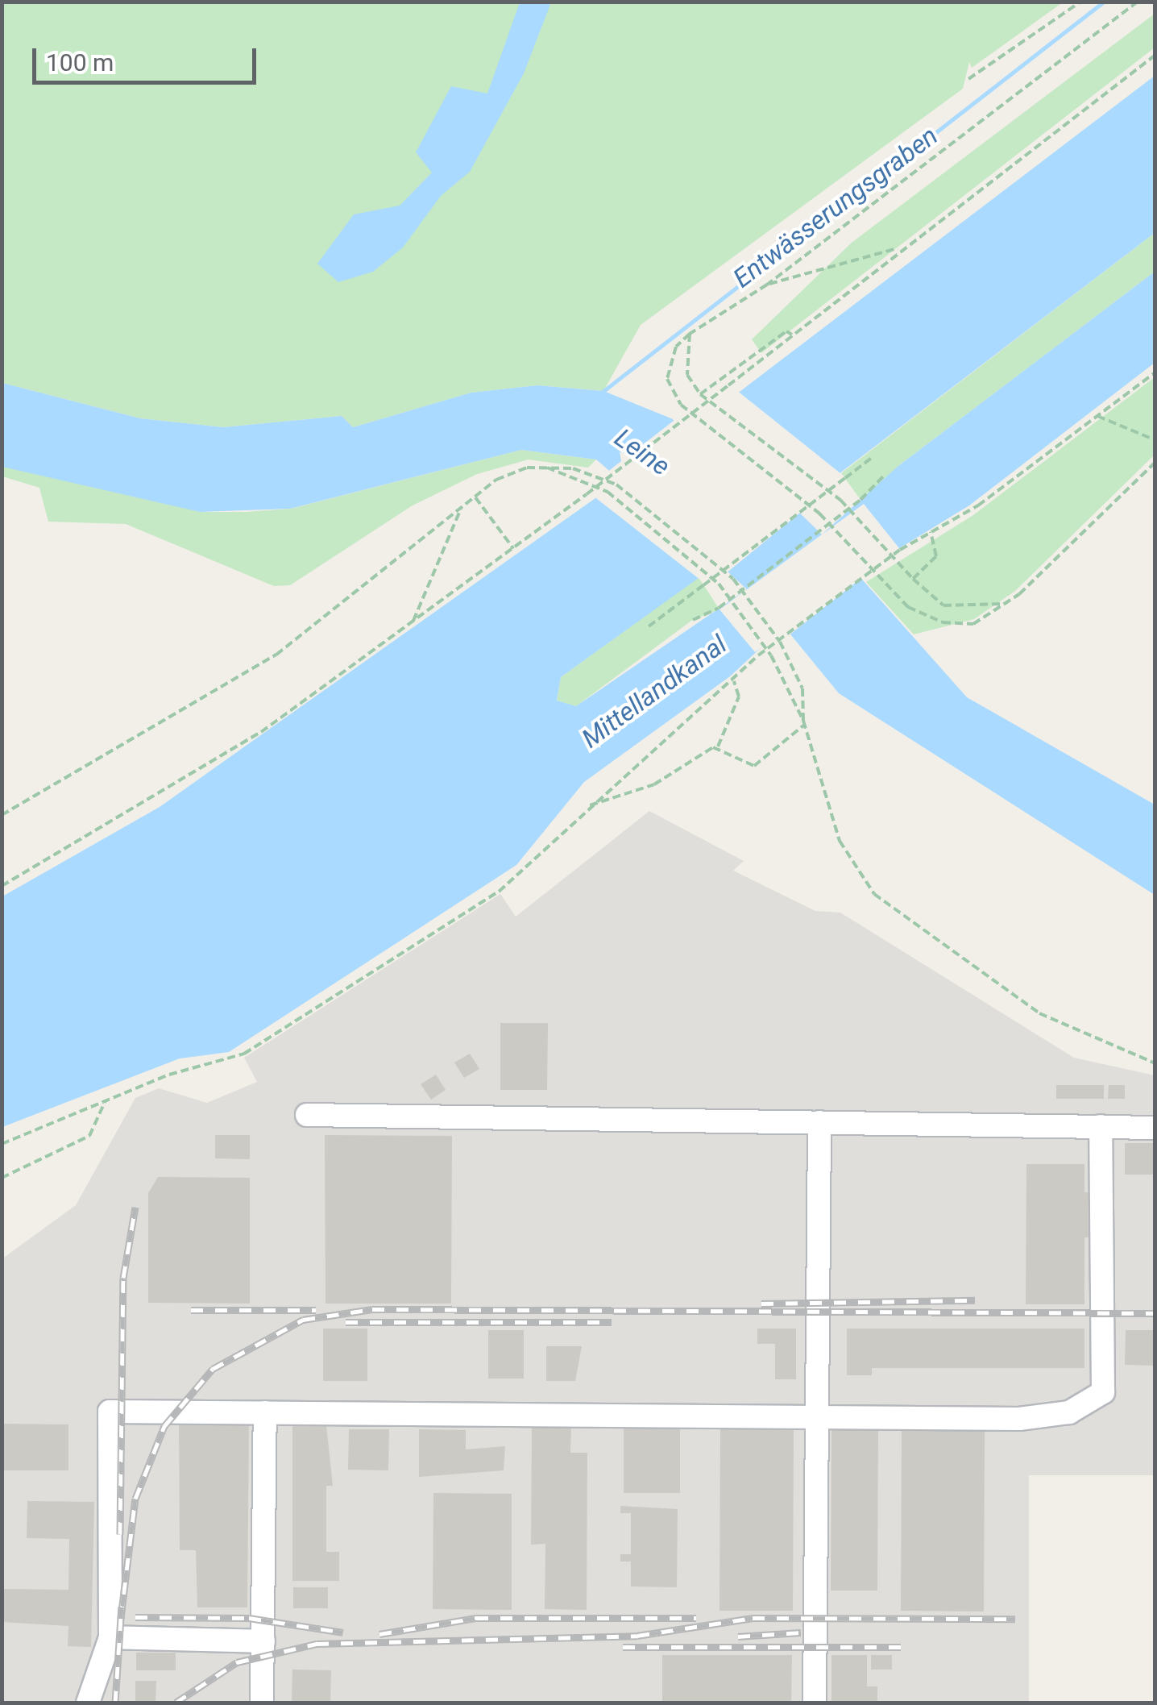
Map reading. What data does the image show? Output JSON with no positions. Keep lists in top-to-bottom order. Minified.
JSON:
{"water":["Entwässerungsgraben","Leine","Mittellandkanal"],"scale_bar":"100 m"}
